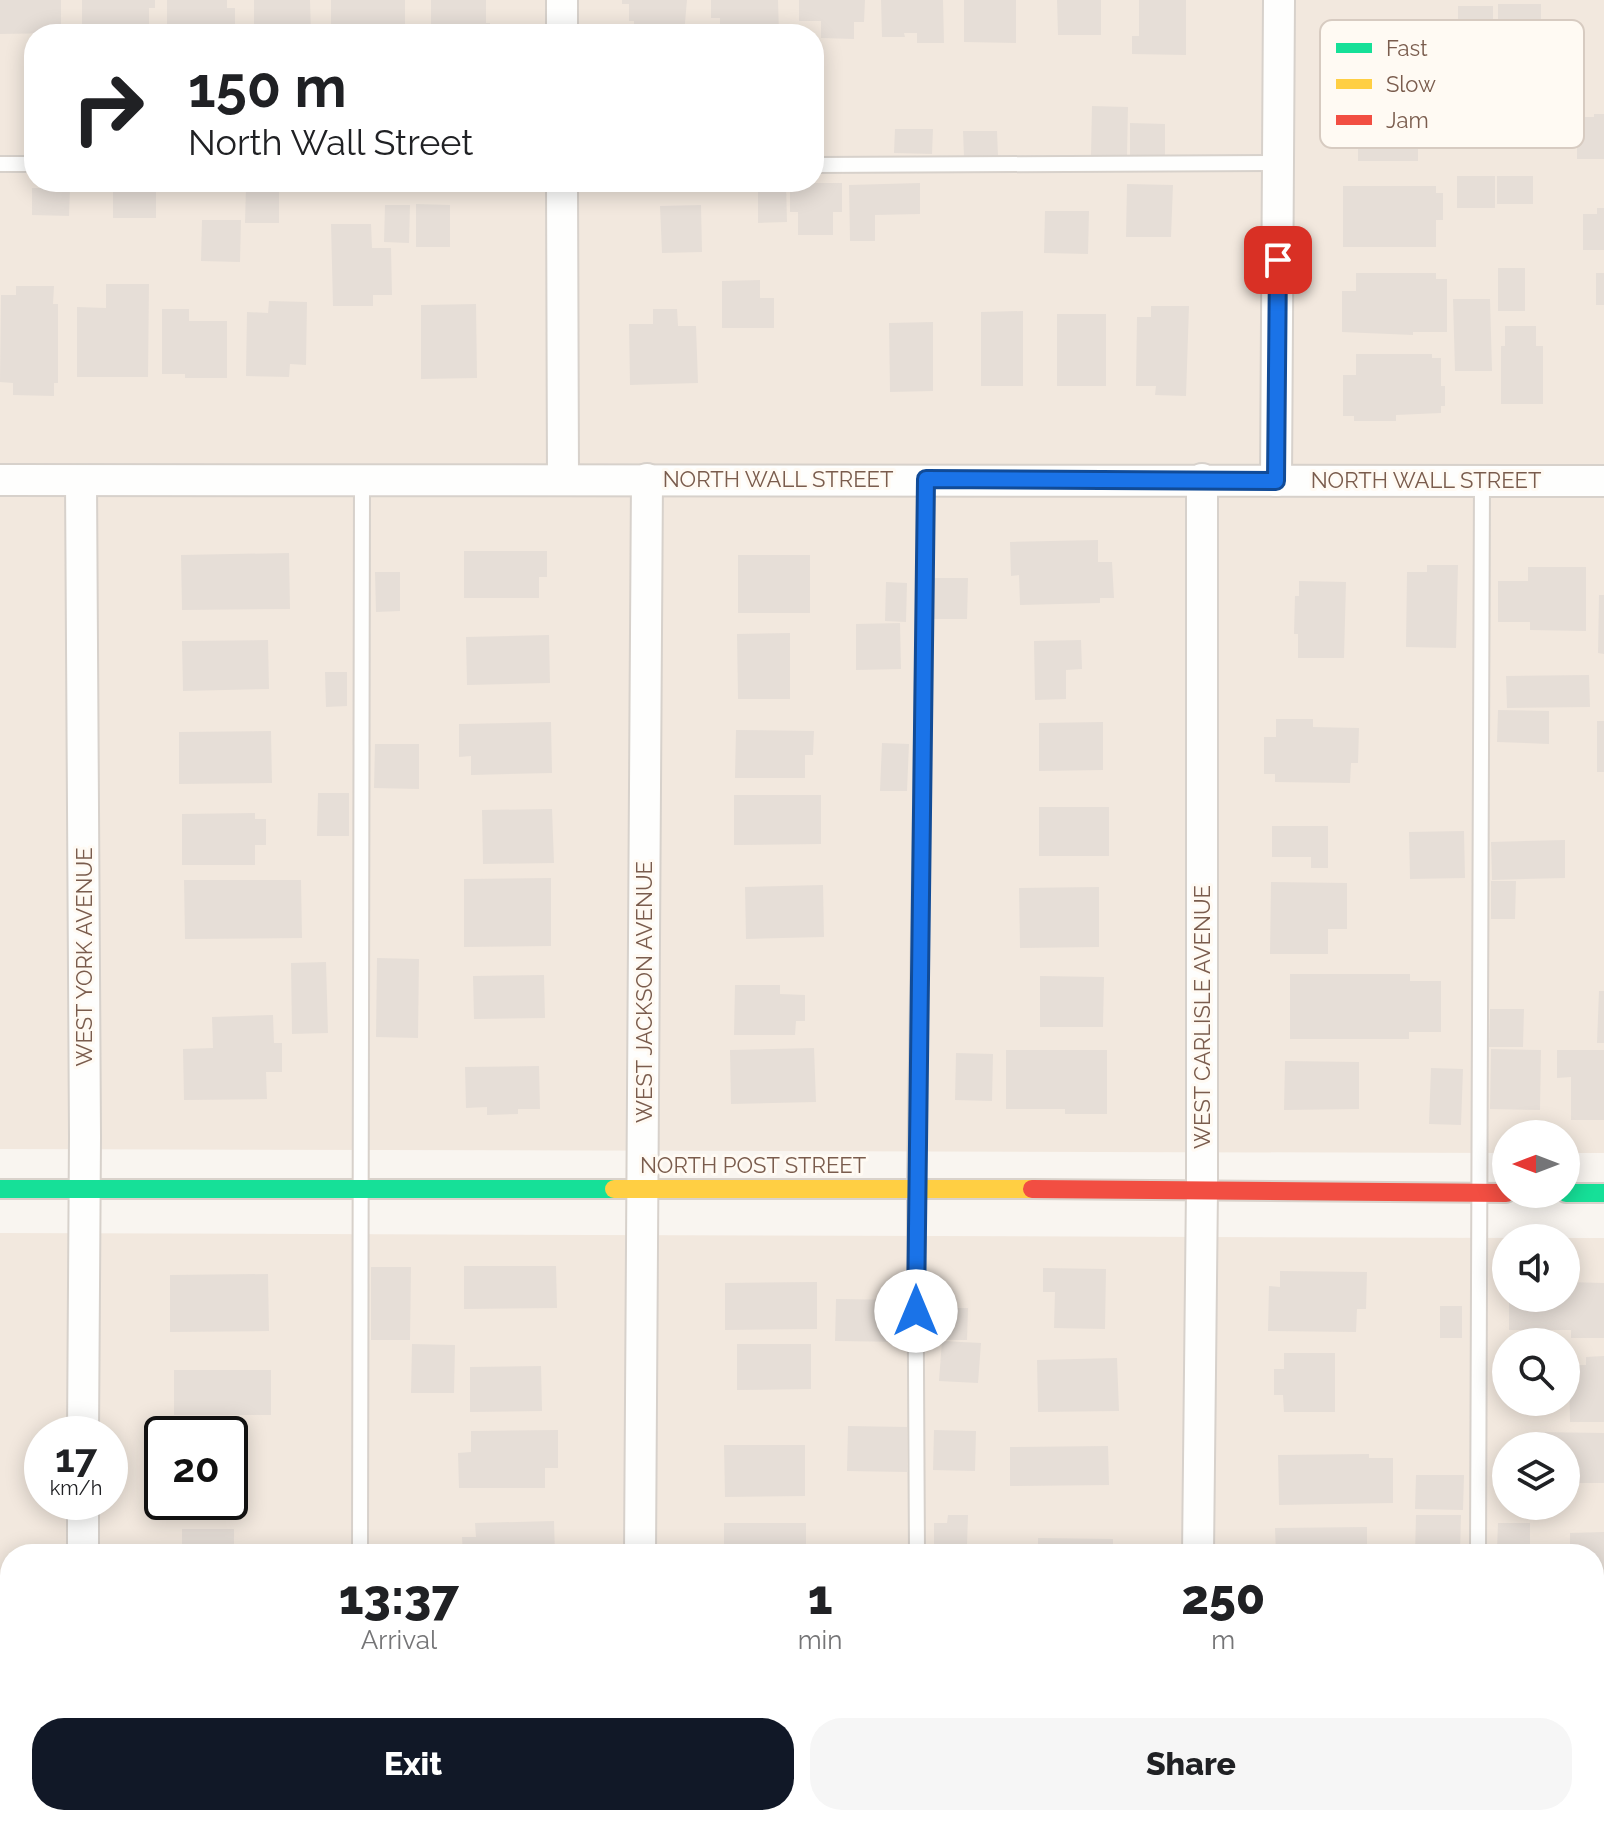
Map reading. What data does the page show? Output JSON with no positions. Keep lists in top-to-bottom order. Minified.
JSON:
{"streets":{"street":["NORTH WALL STREET","WEST YORK AVENUE","WEST JACKSON AVENUE","WEST CARLISLE AVENUE","NORTH POST STREET"]},"crossings":[["NORTH WALL STREET","WEST YORK AVENUE"],["NORTH WALL STREET","WEST JACKSON AVENUE"],["NORTH WALL STREET","WEST CARLISLE AVENUE"],["WEST YORK AVENUE","NORTH POST STREET"],["WEST JACKSON AVENUE","NORTH POST STREET"],["WEST CARLISLE AVENUE","NORTH POST STREET"]],"legend":["Fast","Slow","Jam"],"north":"left","page":{"turn":["150 m","North Wall Street"],"speed":"17 km/h","limit":"20","eta":["13:37","Arrival","1","min","250","m"],"buttons":["Exit","Share"]}}
